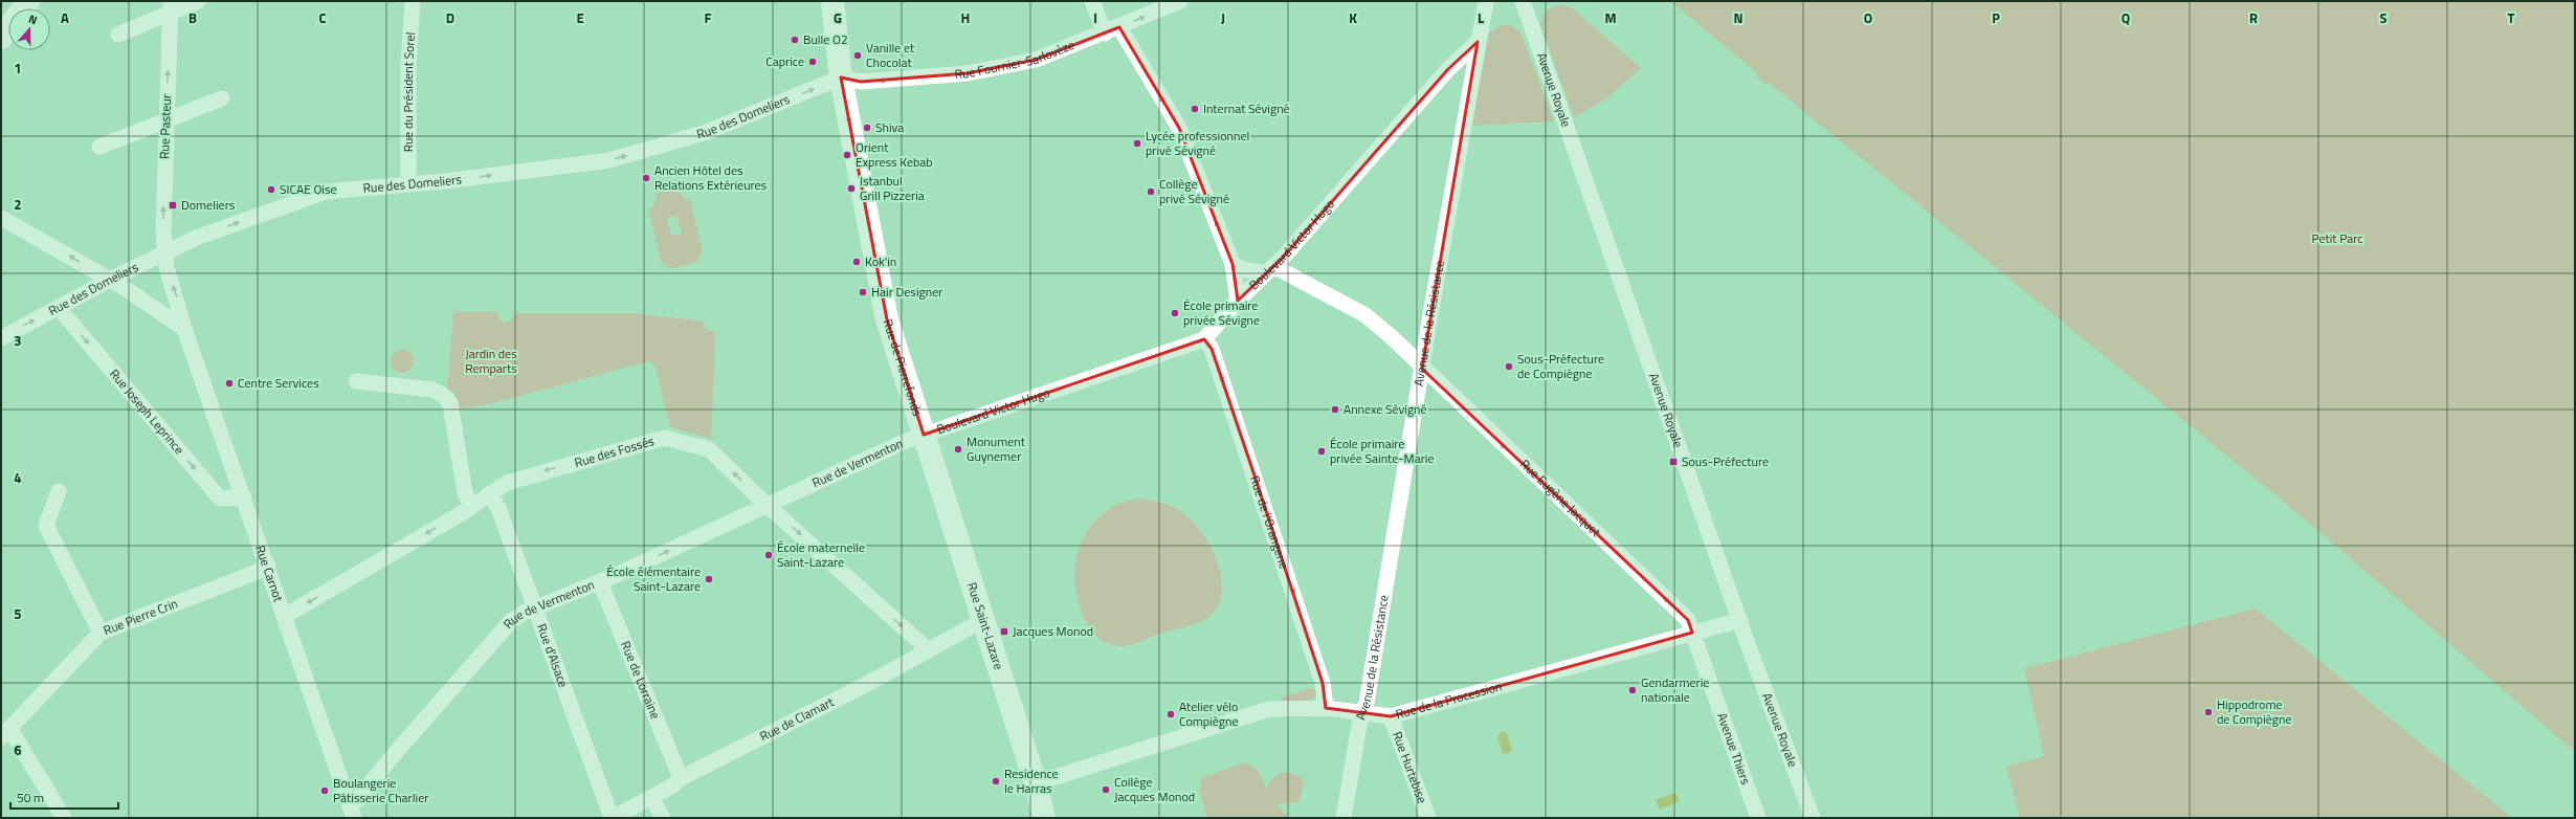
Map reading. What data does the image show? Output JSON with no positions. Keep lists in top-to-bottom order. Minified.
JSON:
{"streets":{"main road":["Rue de Pierrefonds","Rue Saint-Lazare"],"street":["Rue Fournier-Sarlovèze","Avenue Royale","Rue du Président Sorel","Rue des Domeliers","Rue Pasteur","Boulevard Victor Hugo","Avenue de la Résistance","Rue Joseph Leprince","Rue des Fossés","Rue de Vermenton","Rue Eugène Jacquet","Rue de l'Orangerie","Rue Carnot","Rue Pierre Crin","Rue d'Alsace","Rue de Lorraine","Rue de la Procession","Rue de Clamart","Avenue Thiers","Rue Hurtebise"]},"crossings":[["Rue Fournier-Sarlovèze","Rue des Domeliers"],["Rue Fournier-Sarlovèze","Rue de Pierrefonds"],["Avenue Royale","Rue de la Procession"],["Rue du Président Sorel","Rue des Domeliers"],["Rue des Domeliers","Rue Pasteur"],["Rue des Domeliers","Rue de Pierrefonds"],["Rue des Domeliers","Rue Joseph Leprince"],["Rue des Domeliers","Rue Carnot"],["Rue Pasteur","Rue Carnot"],["Boulevard Victor Hugo","Avenue de la Résistance"],["Boulevard Victor Hugo","Rue de Pierrefonds"],["Boulevard Victor Hugo","Rue de Vermenton"],["Boulevard Victor Hugo","Rue Eugène Jacquet"],["Boulevard Victor Hugo","Rue de l'Orangerie"],["Boulevard Victor Hugo","Rue Saint-Lazare"],["Avenue de la Résistance","Rue Eugène Jacquet"],["Avenue de la Résistance","Rue de la Procession"],["Rue de Pierrefonds","Rue de Vermenton"],["Rue de Pierrefonds","Rue Saint-Lazare"],["Rue Joseph Leprince","Rue Carnot"],["Rue des Fossés","Rue de Vermenton"],["Rue des Fossés","Rue Carnot"],["Rue des Fossés","Rue d'Alsace"],["Rue des Fossés","Rue de Clamart"],["Rue de Vermenton","Rue Carnot"],["Rue de Vermenton","Rue Saint-Lazare"],["Rue de Vermenton","Rue d'Alsace"],["Rue de Vermenton","Rue de Lorraine"],["Rue Eugène Jacquet","Rue de la Procession"],["Rue Eugène Jacquet","Avenue Thiers"],["Rue de l'Orangerie","Rue de la Procession"],["Rue Carnot","Rue Pierre Crin"],["Rue Saint-Lazare","Rue de la Procession"],["Rue Saint-Lazare","Rue de Clamart"],["Rue d'Alsace","Rue de Clamart"],["Rue de Lorraine","Rue de Clamart"],["Rue de la Procession","Avenue Thiers"],["Rue de la Procession","Rue Hurtebise"]],"one_way":["Rue Fournier-Sarlovèze","Rue des Domeliers","Rue Pasteur","Rue de Pierrefonds","Rue Eugène Jacquet","Rue de l'Orangerie"],"parks":["Petit Parc","Jardin des Remparts"],"places":{"other":["Bulle O2","Vanille et Chocolat","Caprice","Internat Sévigné","Shiva","Lycée professionnel privé Sévigné","Orient Express Kebab","Ancien Hôtel des Relations Extérieures","Istanbul Grill Pizzeria","SICAE Oise","Collège privé Sévigné","Kok'in","Hair Designer","École primaire privée Sévigne","Sous-Préfecture de Compiègne","Centre Services","Annexe Sévigné","Monument Guynemer","École primaire privée Sainte-Marie","École maternelle Saint-Lazare","École élémentaire Saint-Lazare","Gendarmerie nationale","Hippodrome de Compiègne","Atelier vélo Compiègne","Residence le Harras","Collège Jacques Monod","Boulangerie Pâtisserie Charlier"],"transit":["Domeliers","Sous-Préfecture","Jacques Monod"]},"scale_bar":"50 m","north":"top","grid":{"columns":["A","B","C","D","E","F","G","H","I","J","K","L","M","N","O","P","Q","R","S","T"],"rows":["1","2","3","4","5","6"]}}
